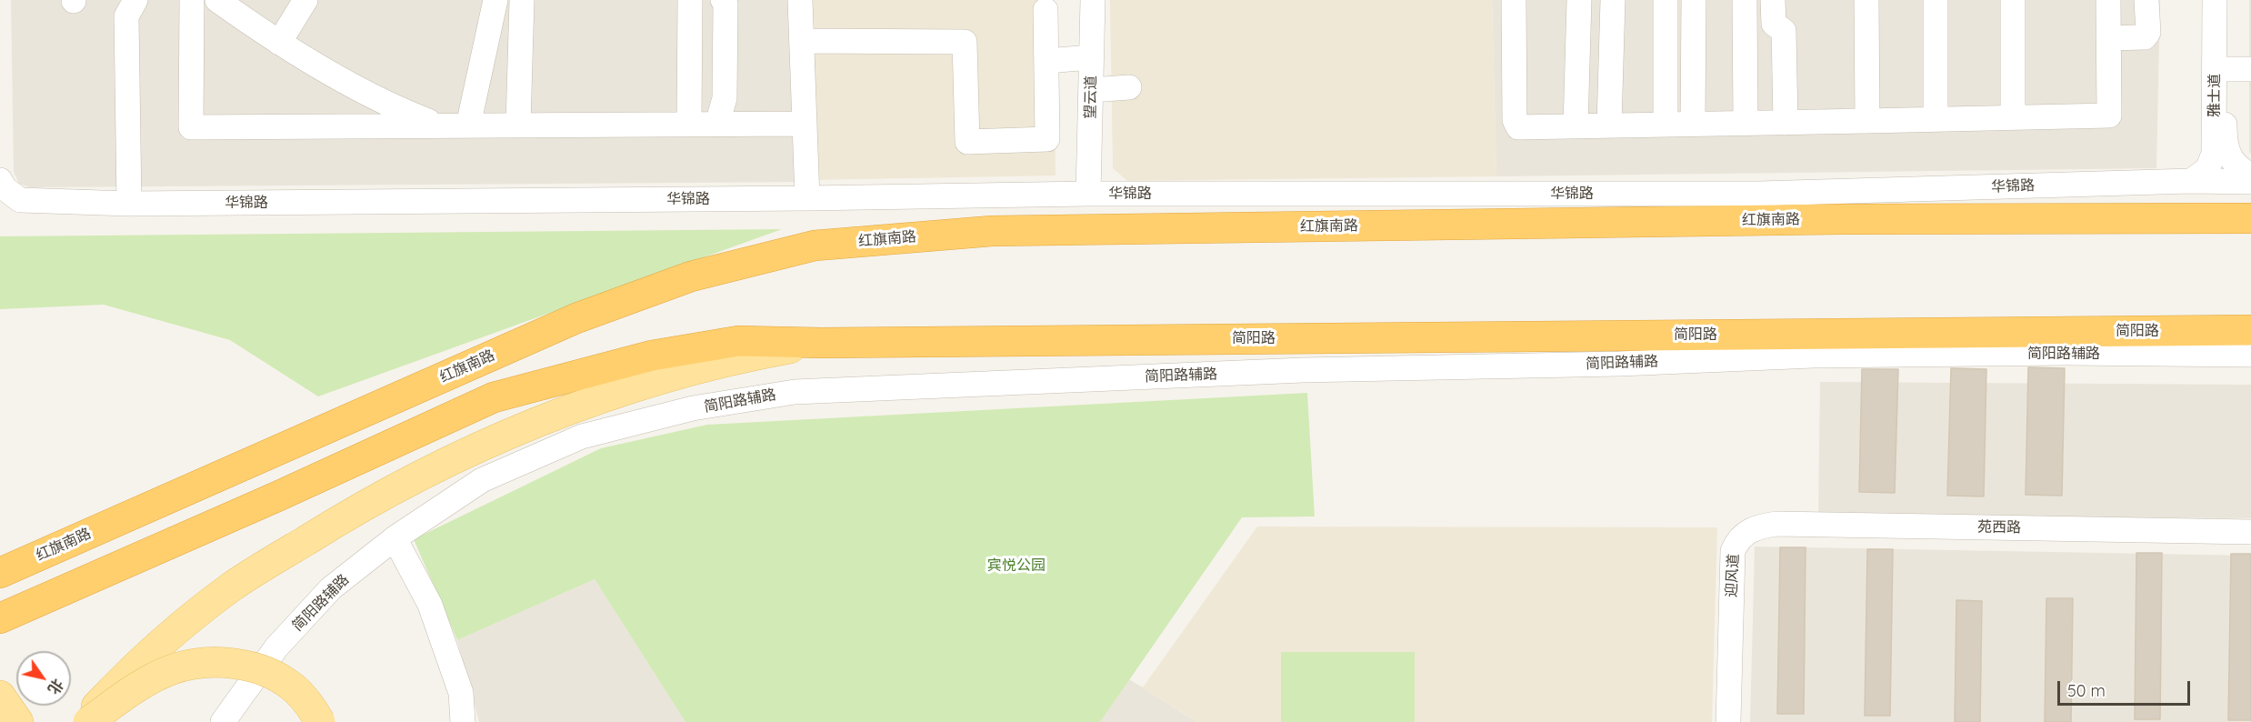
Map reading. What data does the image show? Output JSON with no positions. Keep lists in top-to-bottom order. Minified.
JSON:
{"streets":{"highway":["红旗南路","简阳路"],"street":["雅士道","望云道","华锦路","简阳路辅路","苑西路","迎风道"]},"crossings":[["雅士道","华锦路"],["望云道","华锦路"],["苑西路","迎风道"]],"parks":["宾悦公园"],"scale_bar":"50 m","north":"bottom right"}
